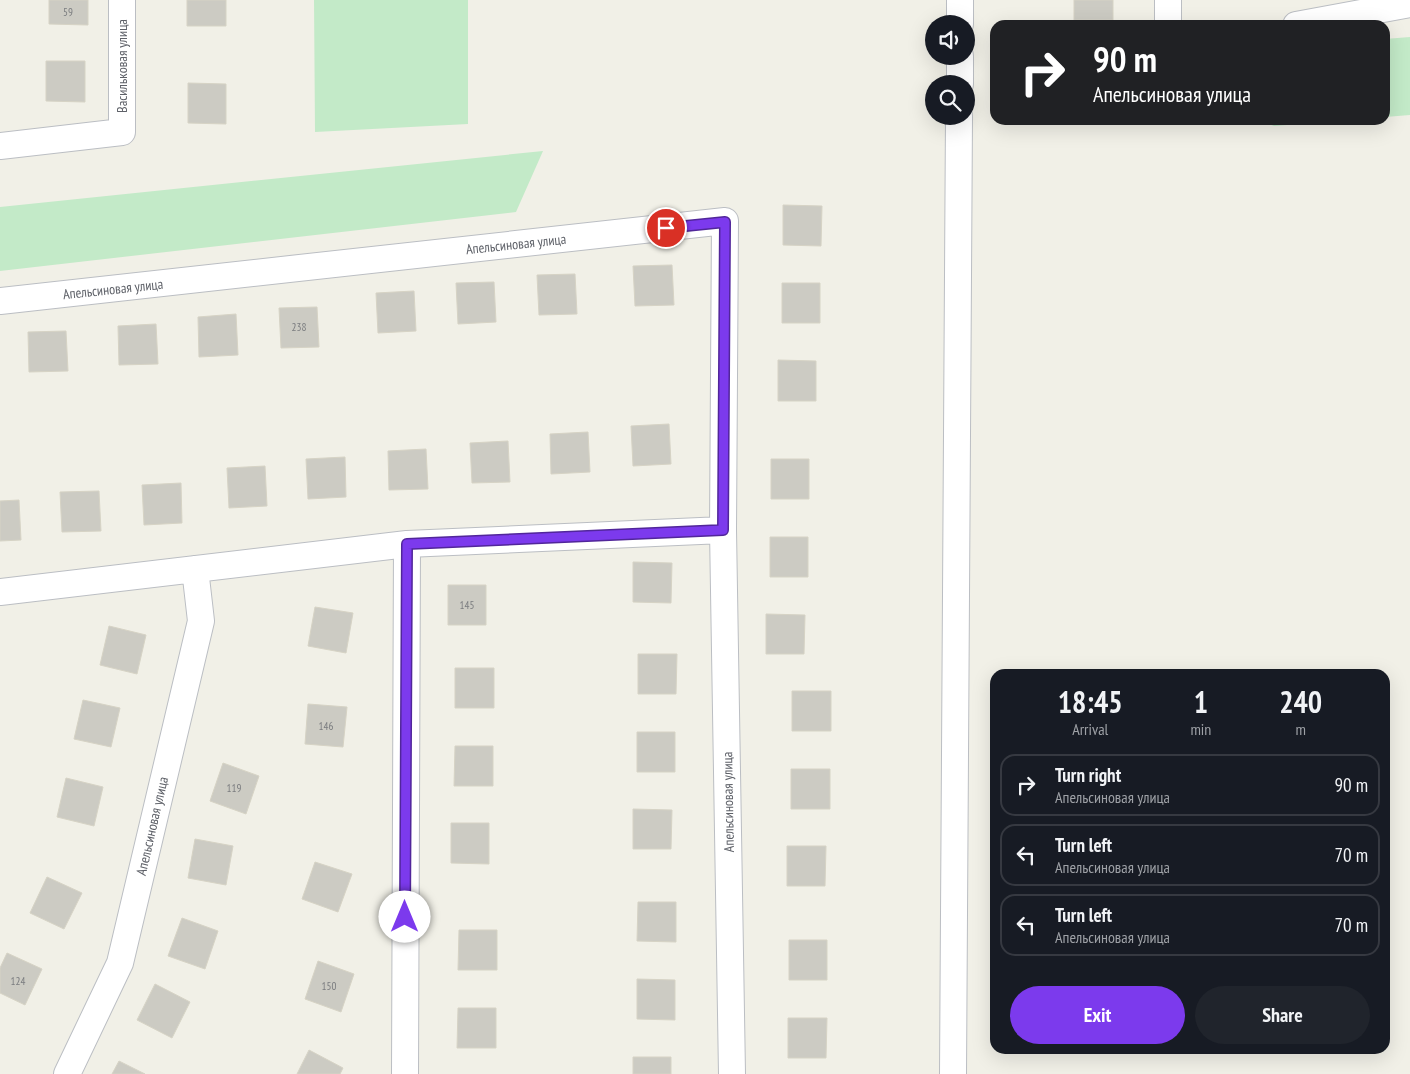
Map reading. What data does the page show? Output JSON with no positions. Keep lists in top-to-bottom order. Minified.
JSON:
{"streets":{"street":["Васильковая улица","Апельсиновая улица"]},"house_numbers":["59","238","145","146","119","124","150"],"page":{"turn":["90 m","Апельсиновая улица"],"eta":["18:45","Arrival","1","min","240","m"],"list":[{"name":"Turn right","note":"Апельсиновая улица","value":"90 m"},{"name":"Turn left","note":"Апельсиновая улица","value":"70 m"},{"name":"Turn left","note":"Апельсиновая улица","value":"70 m"}],"buttons":["Exit","Share"]}}
